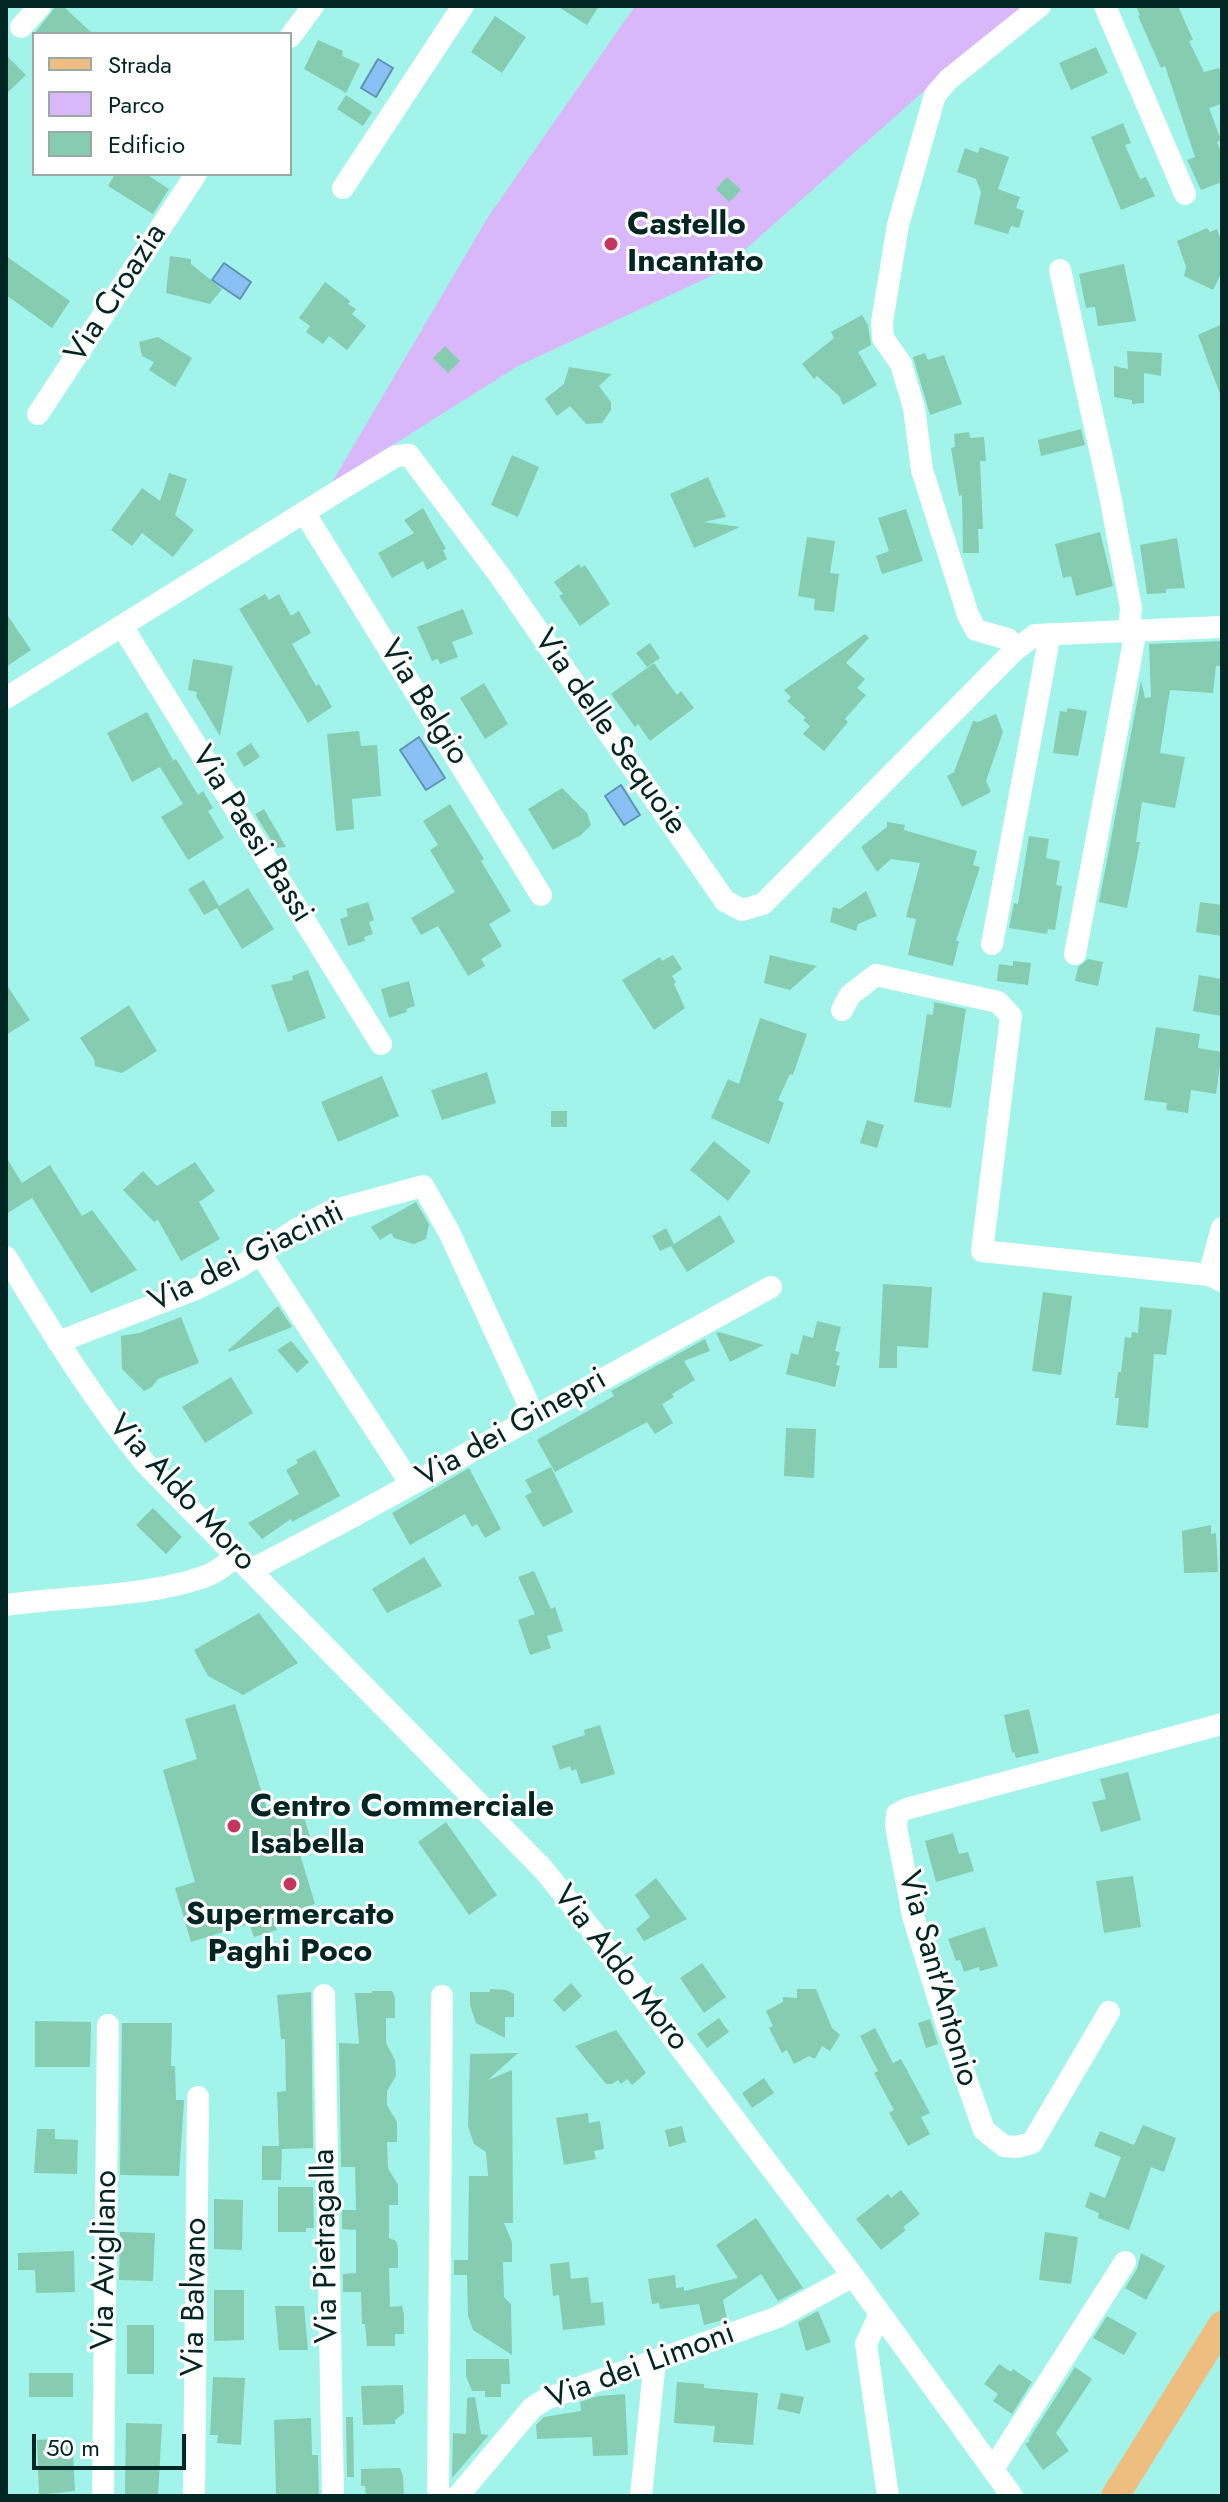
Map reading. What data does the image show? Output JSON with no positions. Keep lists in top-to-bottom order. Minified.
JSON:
{"streets":{"street":["Via Croazia","Via Belgio","Via delle Sequoie","Via Paesi Bassi","Via dei Giacinti","Via dei Ginepri","Via Aldo Moro","Via Sant'Antonio","Via Pietragalla","Via Avigliano","Via Balvano","Via dei Limoni"]},"crossings":[["Via Belgio","Via delle Sequoie"],["Via delle Sequoie","Via Paesi Bassi"],["Via dei Giacinti","Via dei Ginepri"],["Via dei Giacinti","Via Aldo Moro"],["Via dei Ginepri","Via Aldo Moro"],["Via Aldo Moro","Via dei Limoni"]],"places":["Castello Incantato","Centro Commerciale Isabella","Supermercato Paghi Poco"],"legend":["Strada","Parco","Edificio"],"scale_bar":"50 m"}
